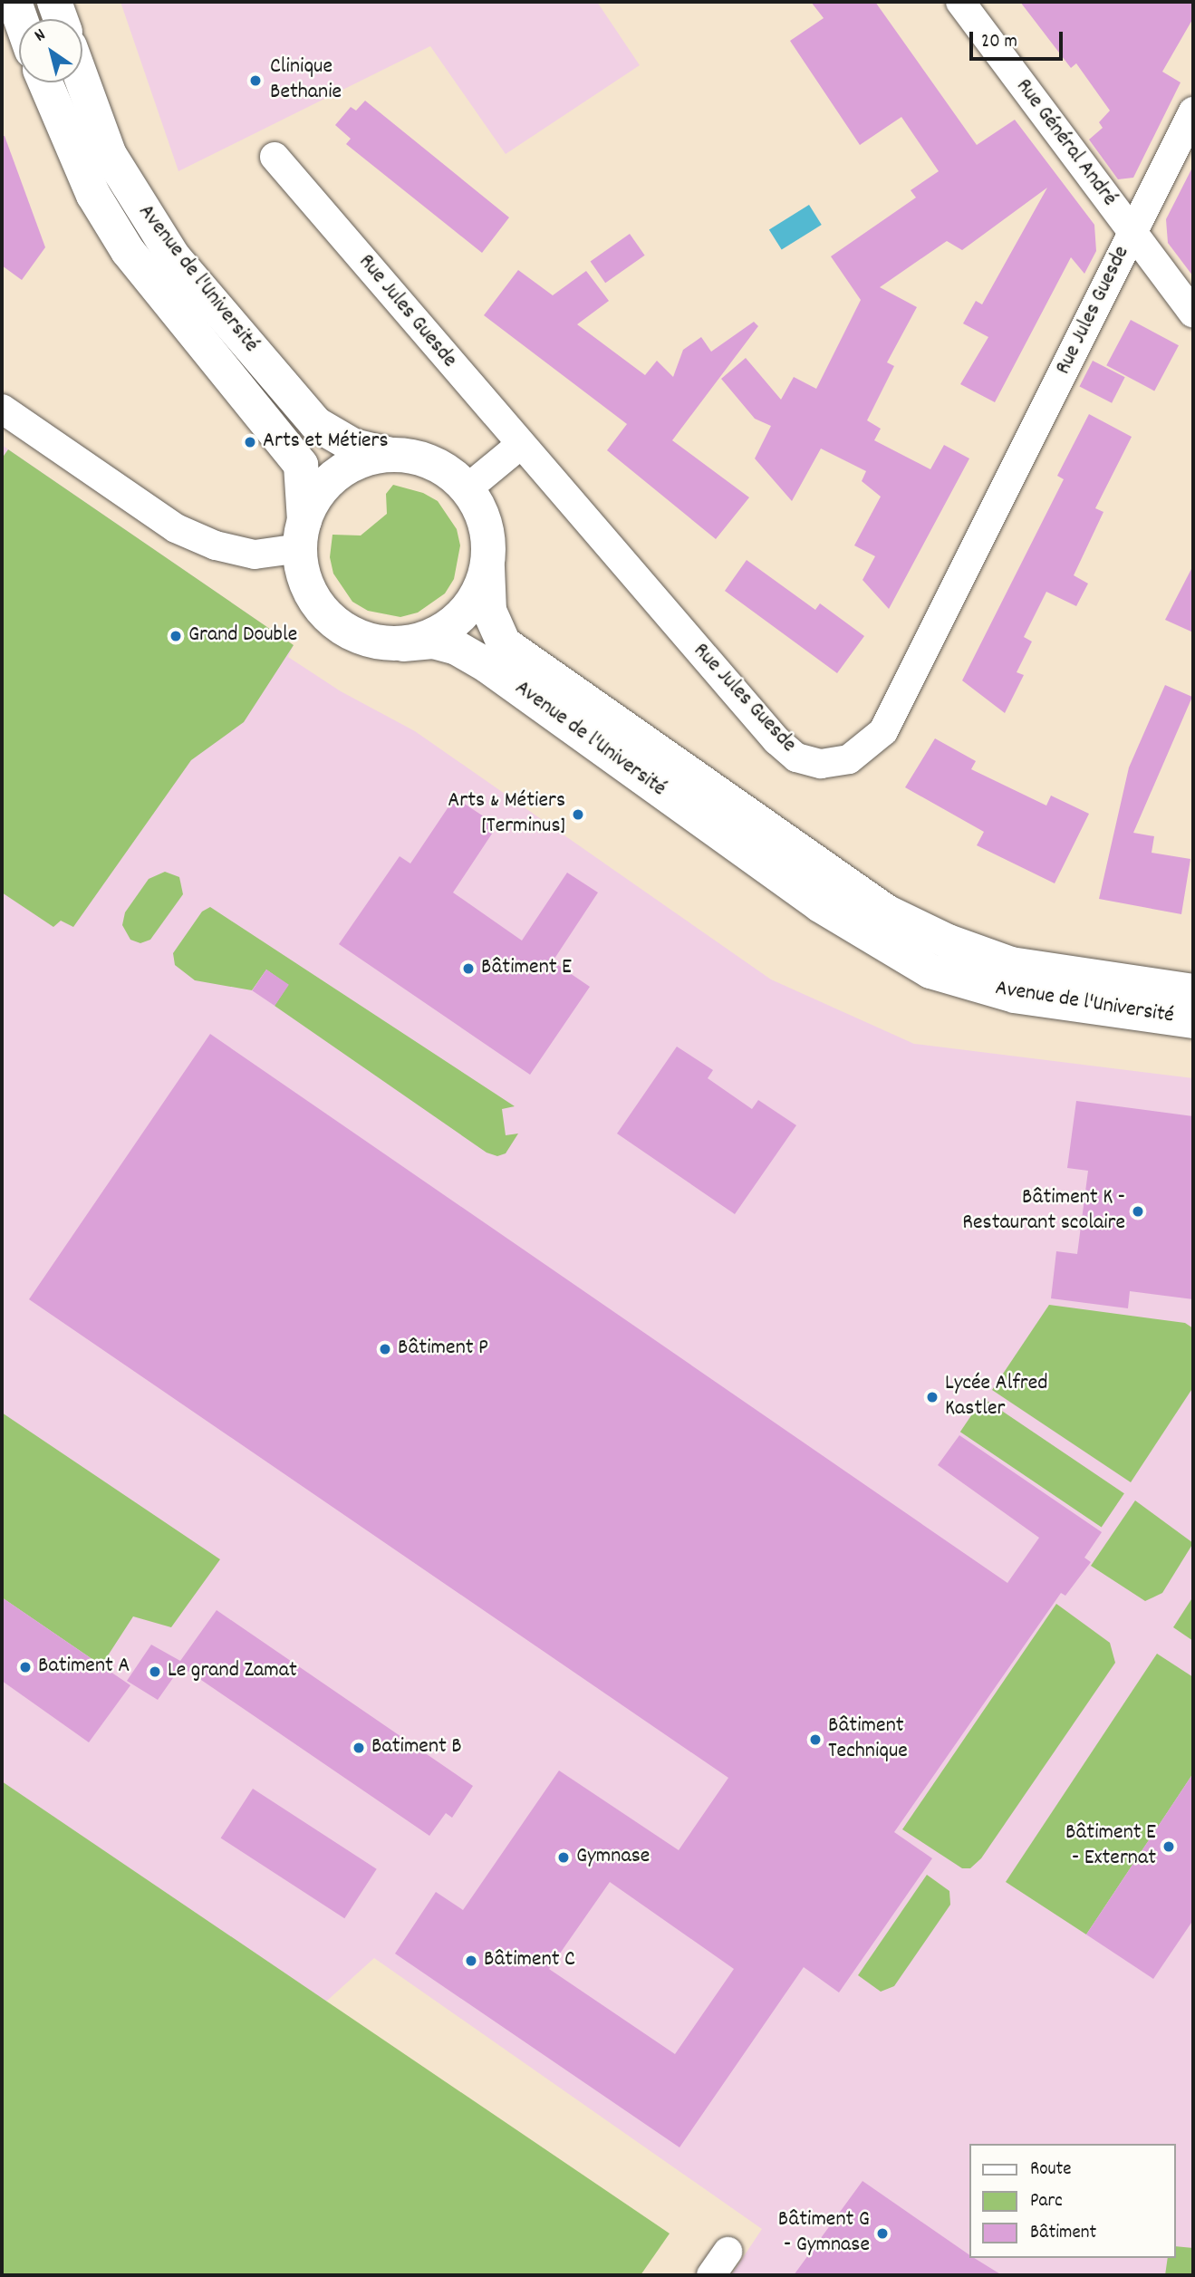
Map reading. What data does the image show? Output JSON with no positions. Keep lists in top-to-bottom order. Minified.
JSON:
{"streets":{"street":["Rue Général André","Avenue de l'Université","Rue Jules Guesde"]},"crossings":[["Rue Général André","Rue Jules Guesde"]],"places":["Clinique Bethanie","Arts et Métiers","Grand Double","Arts & Métiers [Terminus]","Bâtiment E","Bâtiment K - Restaurant scolaire","Bâtiment P","Lycée Alfred Kastler","Batiment A","Le grand Zamat","Bâtiment Technique","Batiment B","Bâtiment E - Externat","Gymnase","Bâtiment C","Bâtiment G - Gymnase"],"legend":["Route","Parc","Bâtiment"],"scale_bar":"20 m","north":"top left"}
